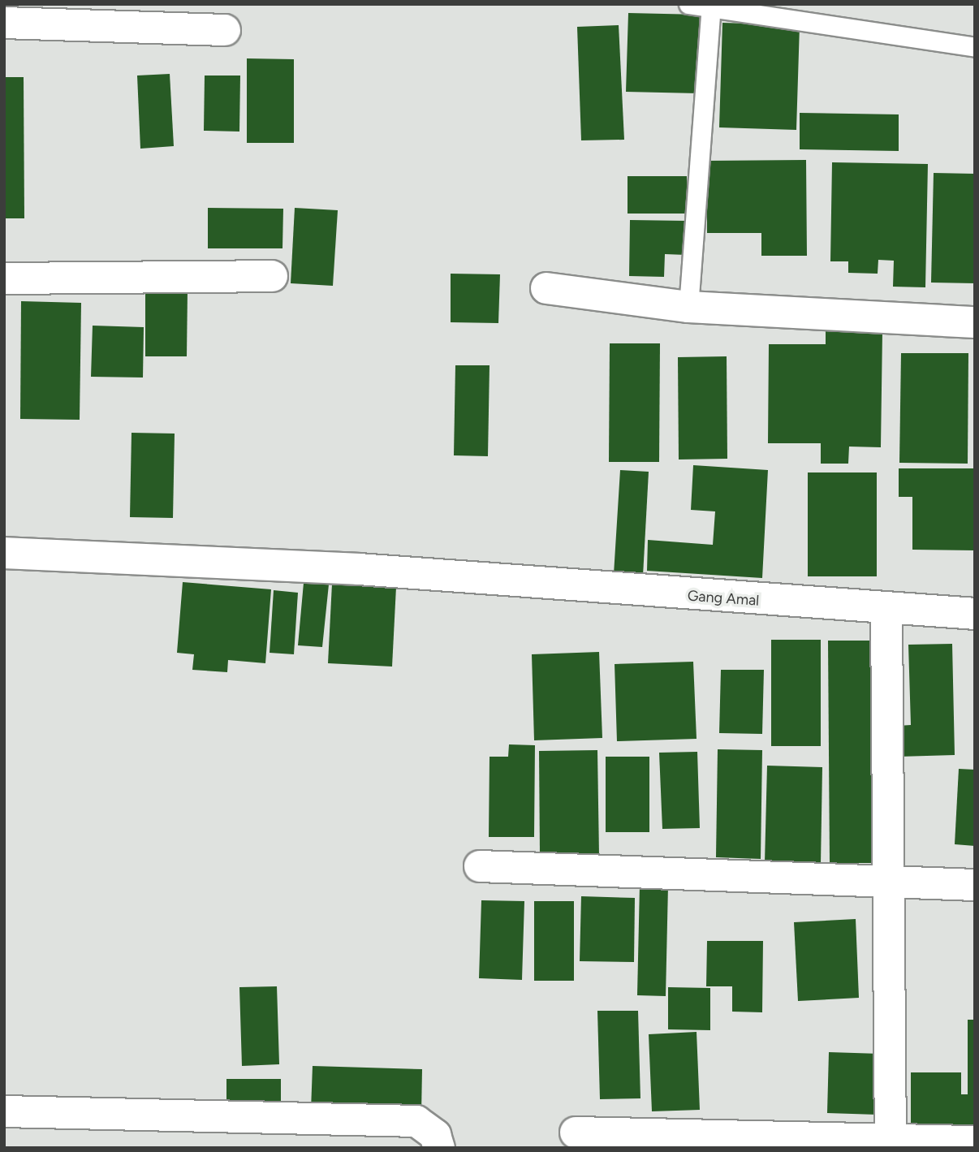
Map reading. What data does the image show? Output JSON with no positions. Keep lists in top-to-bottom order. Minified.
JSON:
{"streets":{"street":["Gang Amal"]}}
